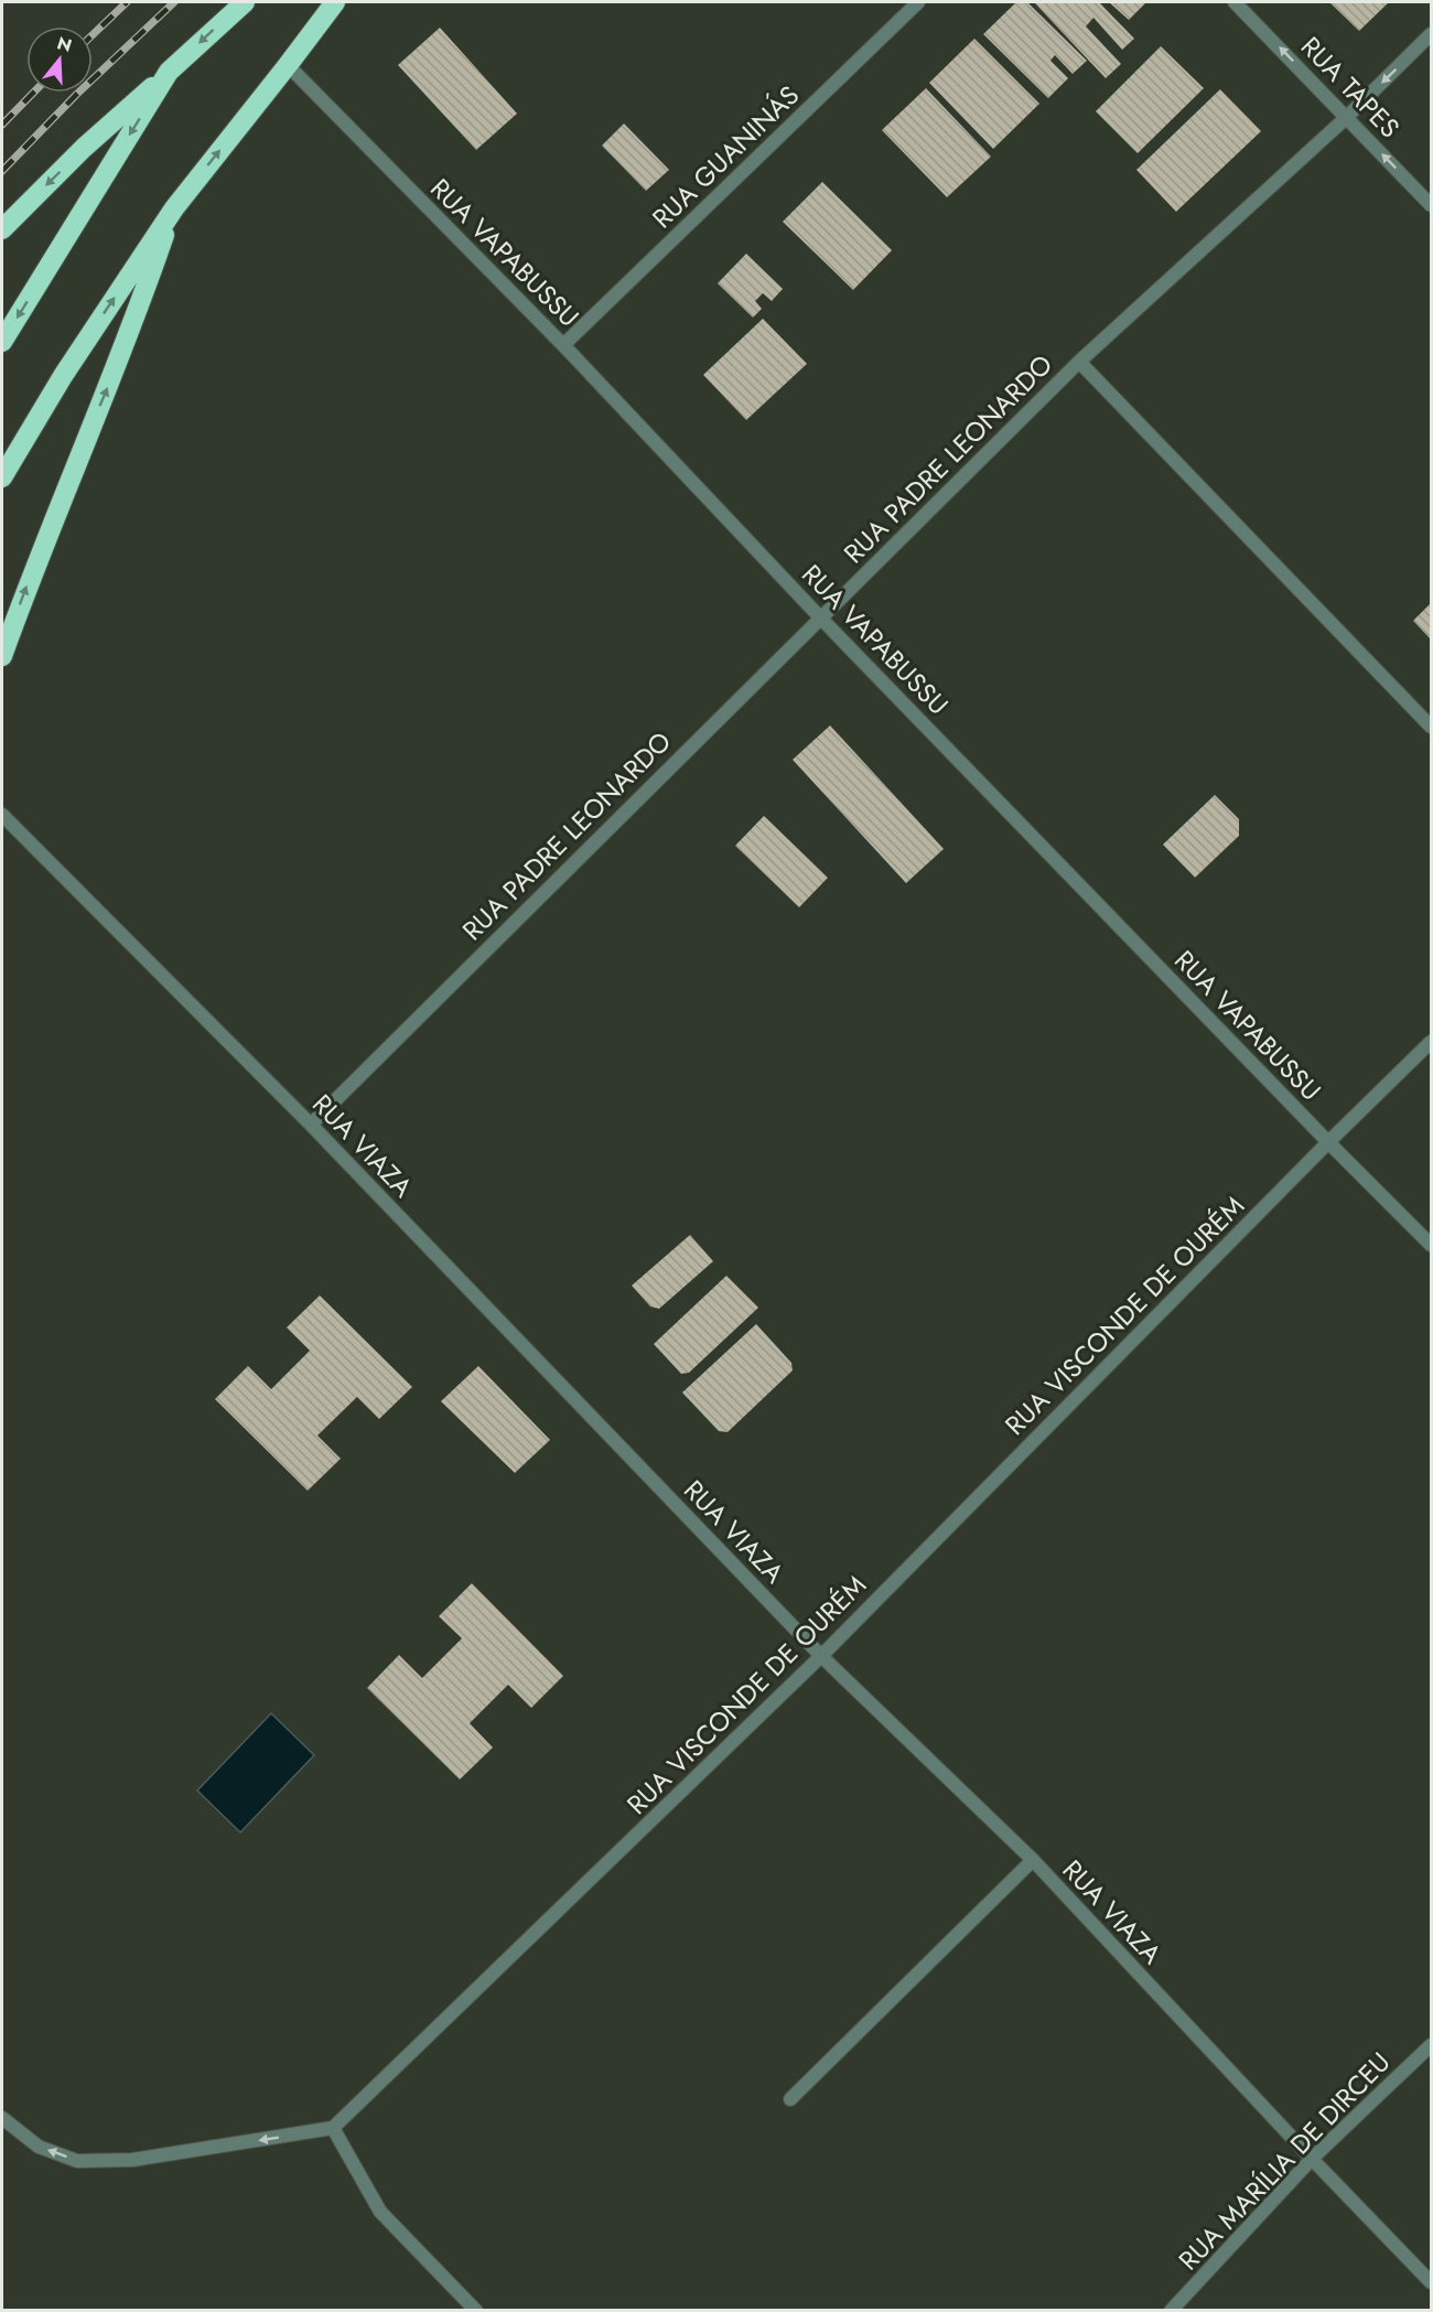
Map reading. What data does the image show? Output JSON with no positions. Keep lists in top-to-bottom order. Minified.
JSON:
{"streets":{"street":["RUA TAPES","RUA GUANINÁS","RUA VAPABUSSU","RUA PADRE LEONARDO","RUA VIAZA","RUA VISCONDE DE OURÉM","RUA MARÍLIA DE DIRCEU"]},"crossings":[["RUA TAPES","RUA PADRE LEONARDO"],["RUA GUANINÁS","RUA VAPABUSSU"],["RUA VAPABUSSU","RUA PADRE LEONARDO"],["RUA VAPABUSSU","RUA VISCONDE DE OURÉM"],["RUA PADRE LEONARDO","RUA VIAZA"],["RUA VIAZA","RUA VISCONDE DE OURÉM"],["RUA VIAZA","RUA MARÍLIA DE DIRCEU"]],"one_way":["RUA TAPES"],"north":"top"}
